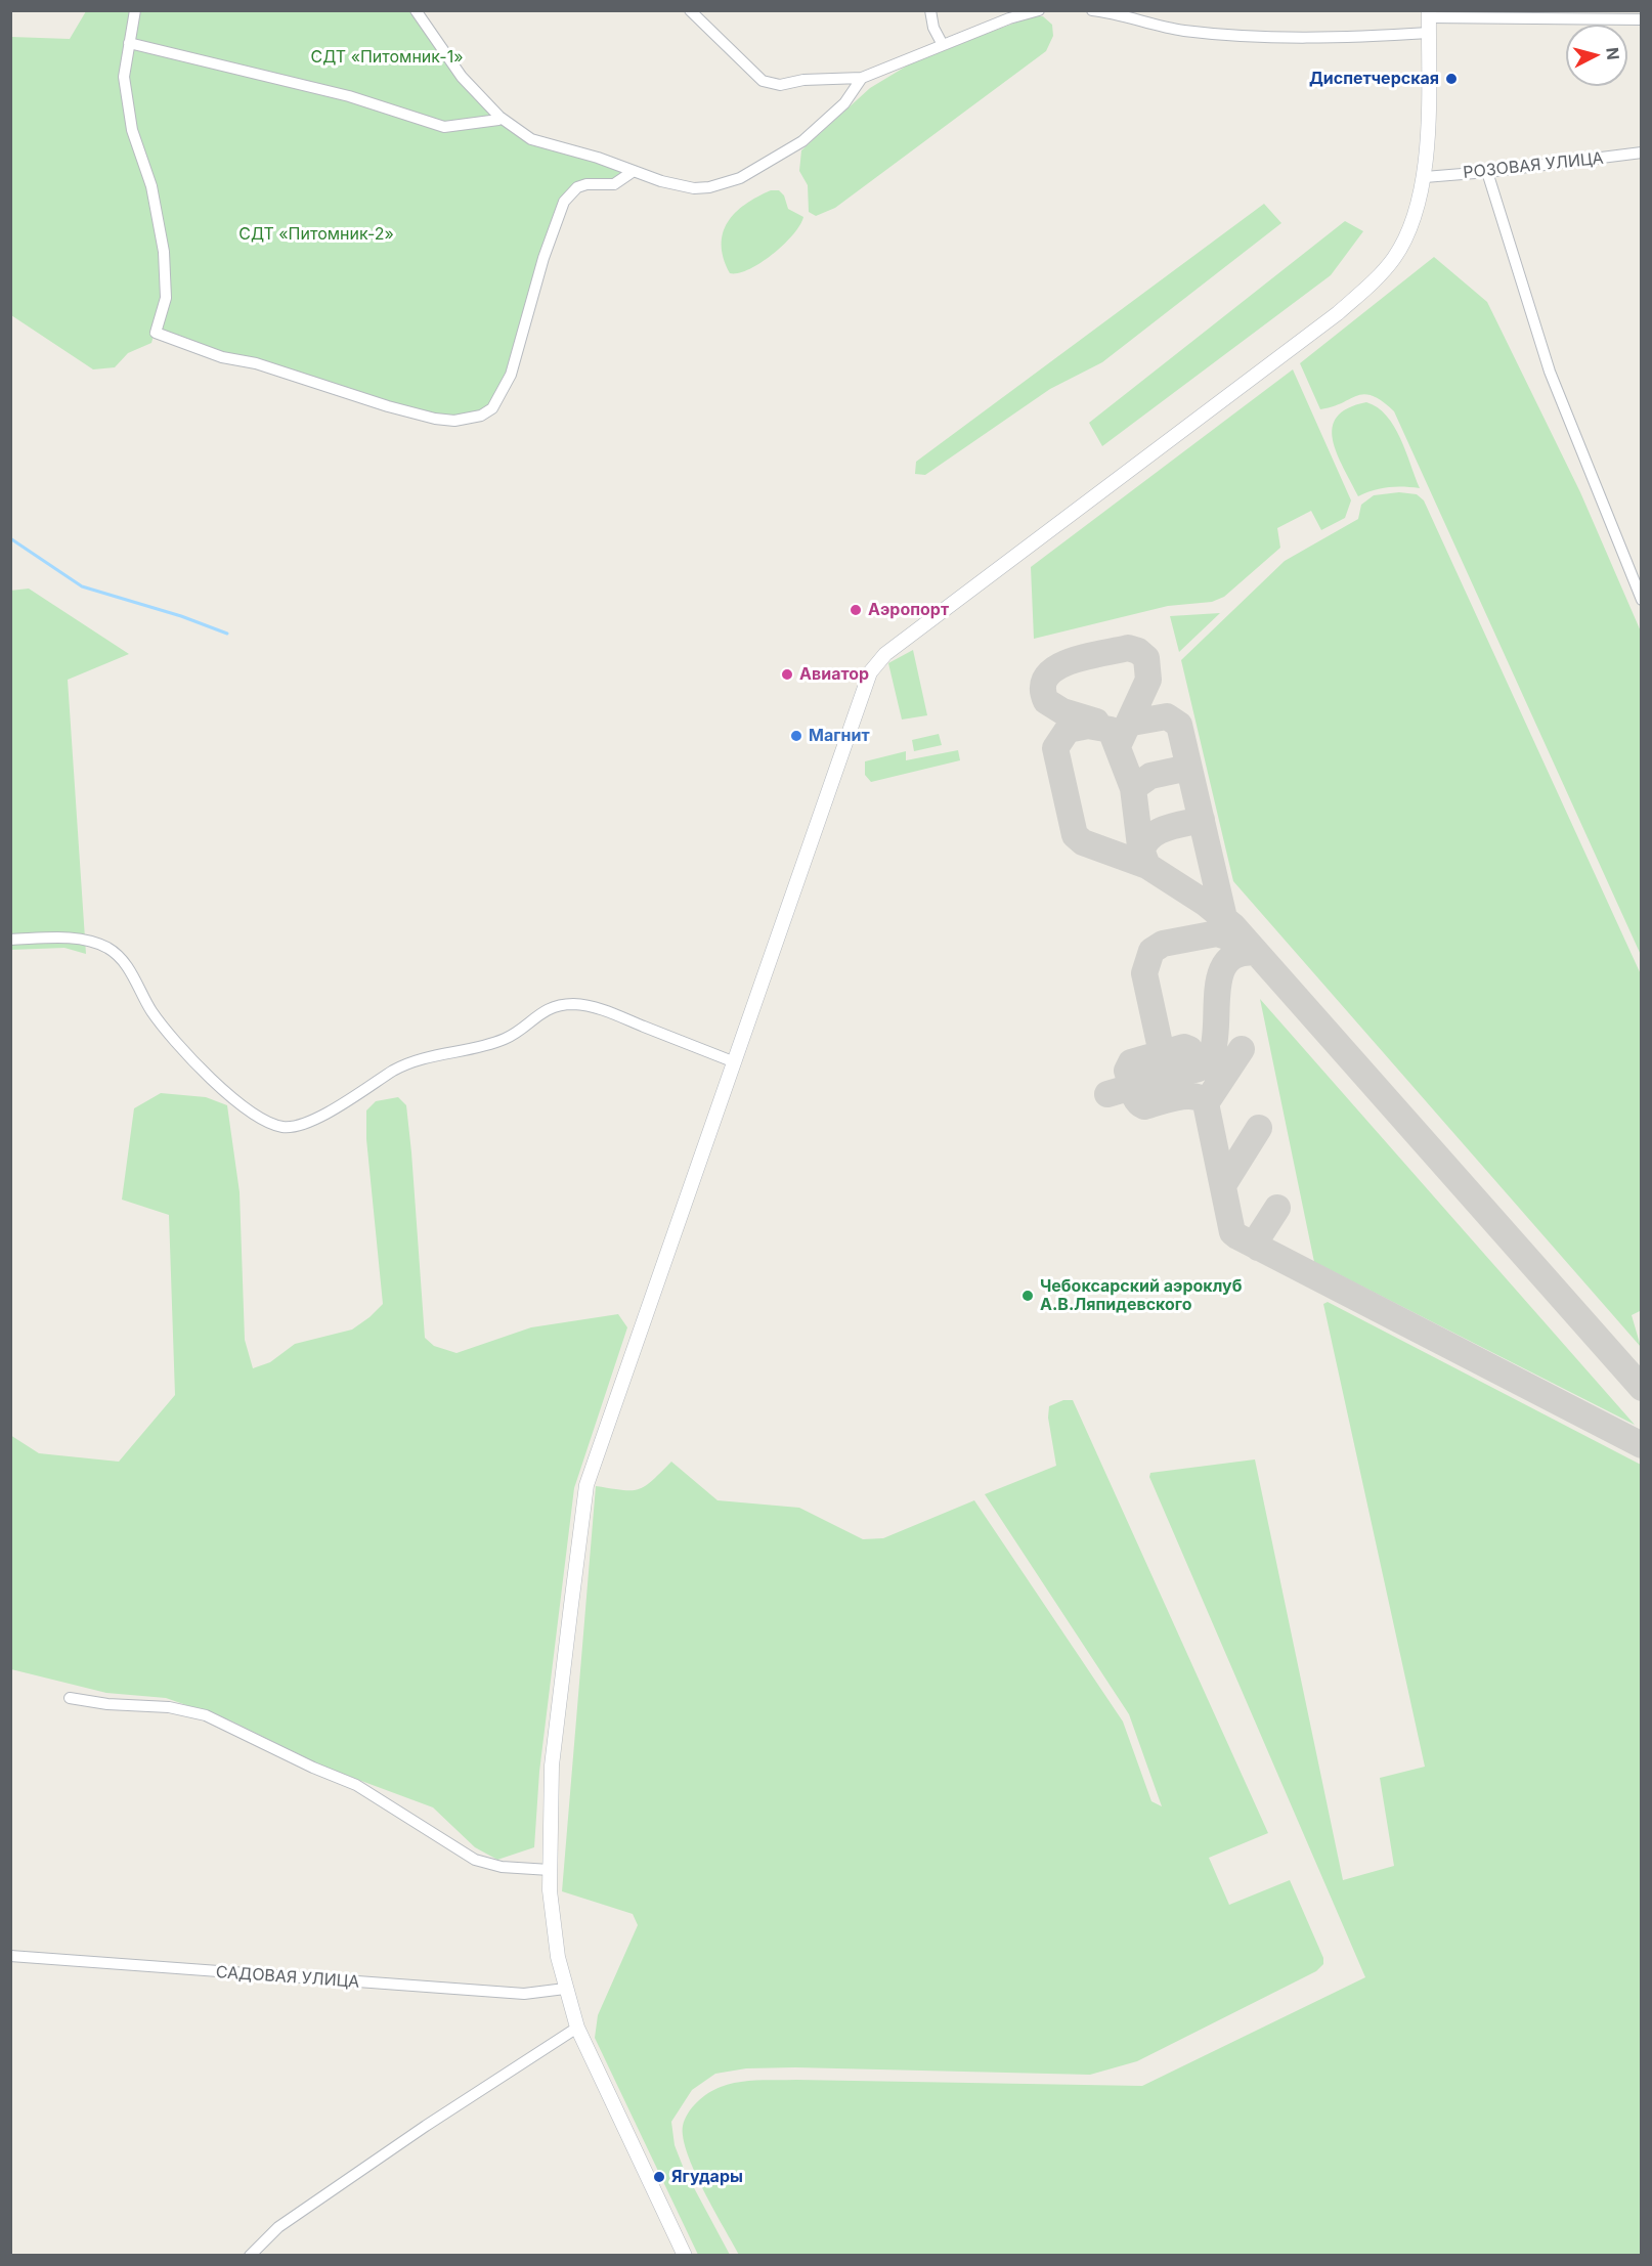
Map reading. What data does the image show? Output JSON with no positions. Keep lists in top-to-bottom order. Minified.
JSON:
{"streets":{"street":["РОЗОВАЯ УЛИЦА","САДОВАЯ УЛИЦА"]},"parks":["СДТ «Питомник-1»","СДТ «Питомник-2»"],"places":["Диспетчерская","Аэропорт","Авиатор","Магнит","Чебоксарский аэроклуб А.В.Ляпидевского","Ягудары"],"north":"right"}
